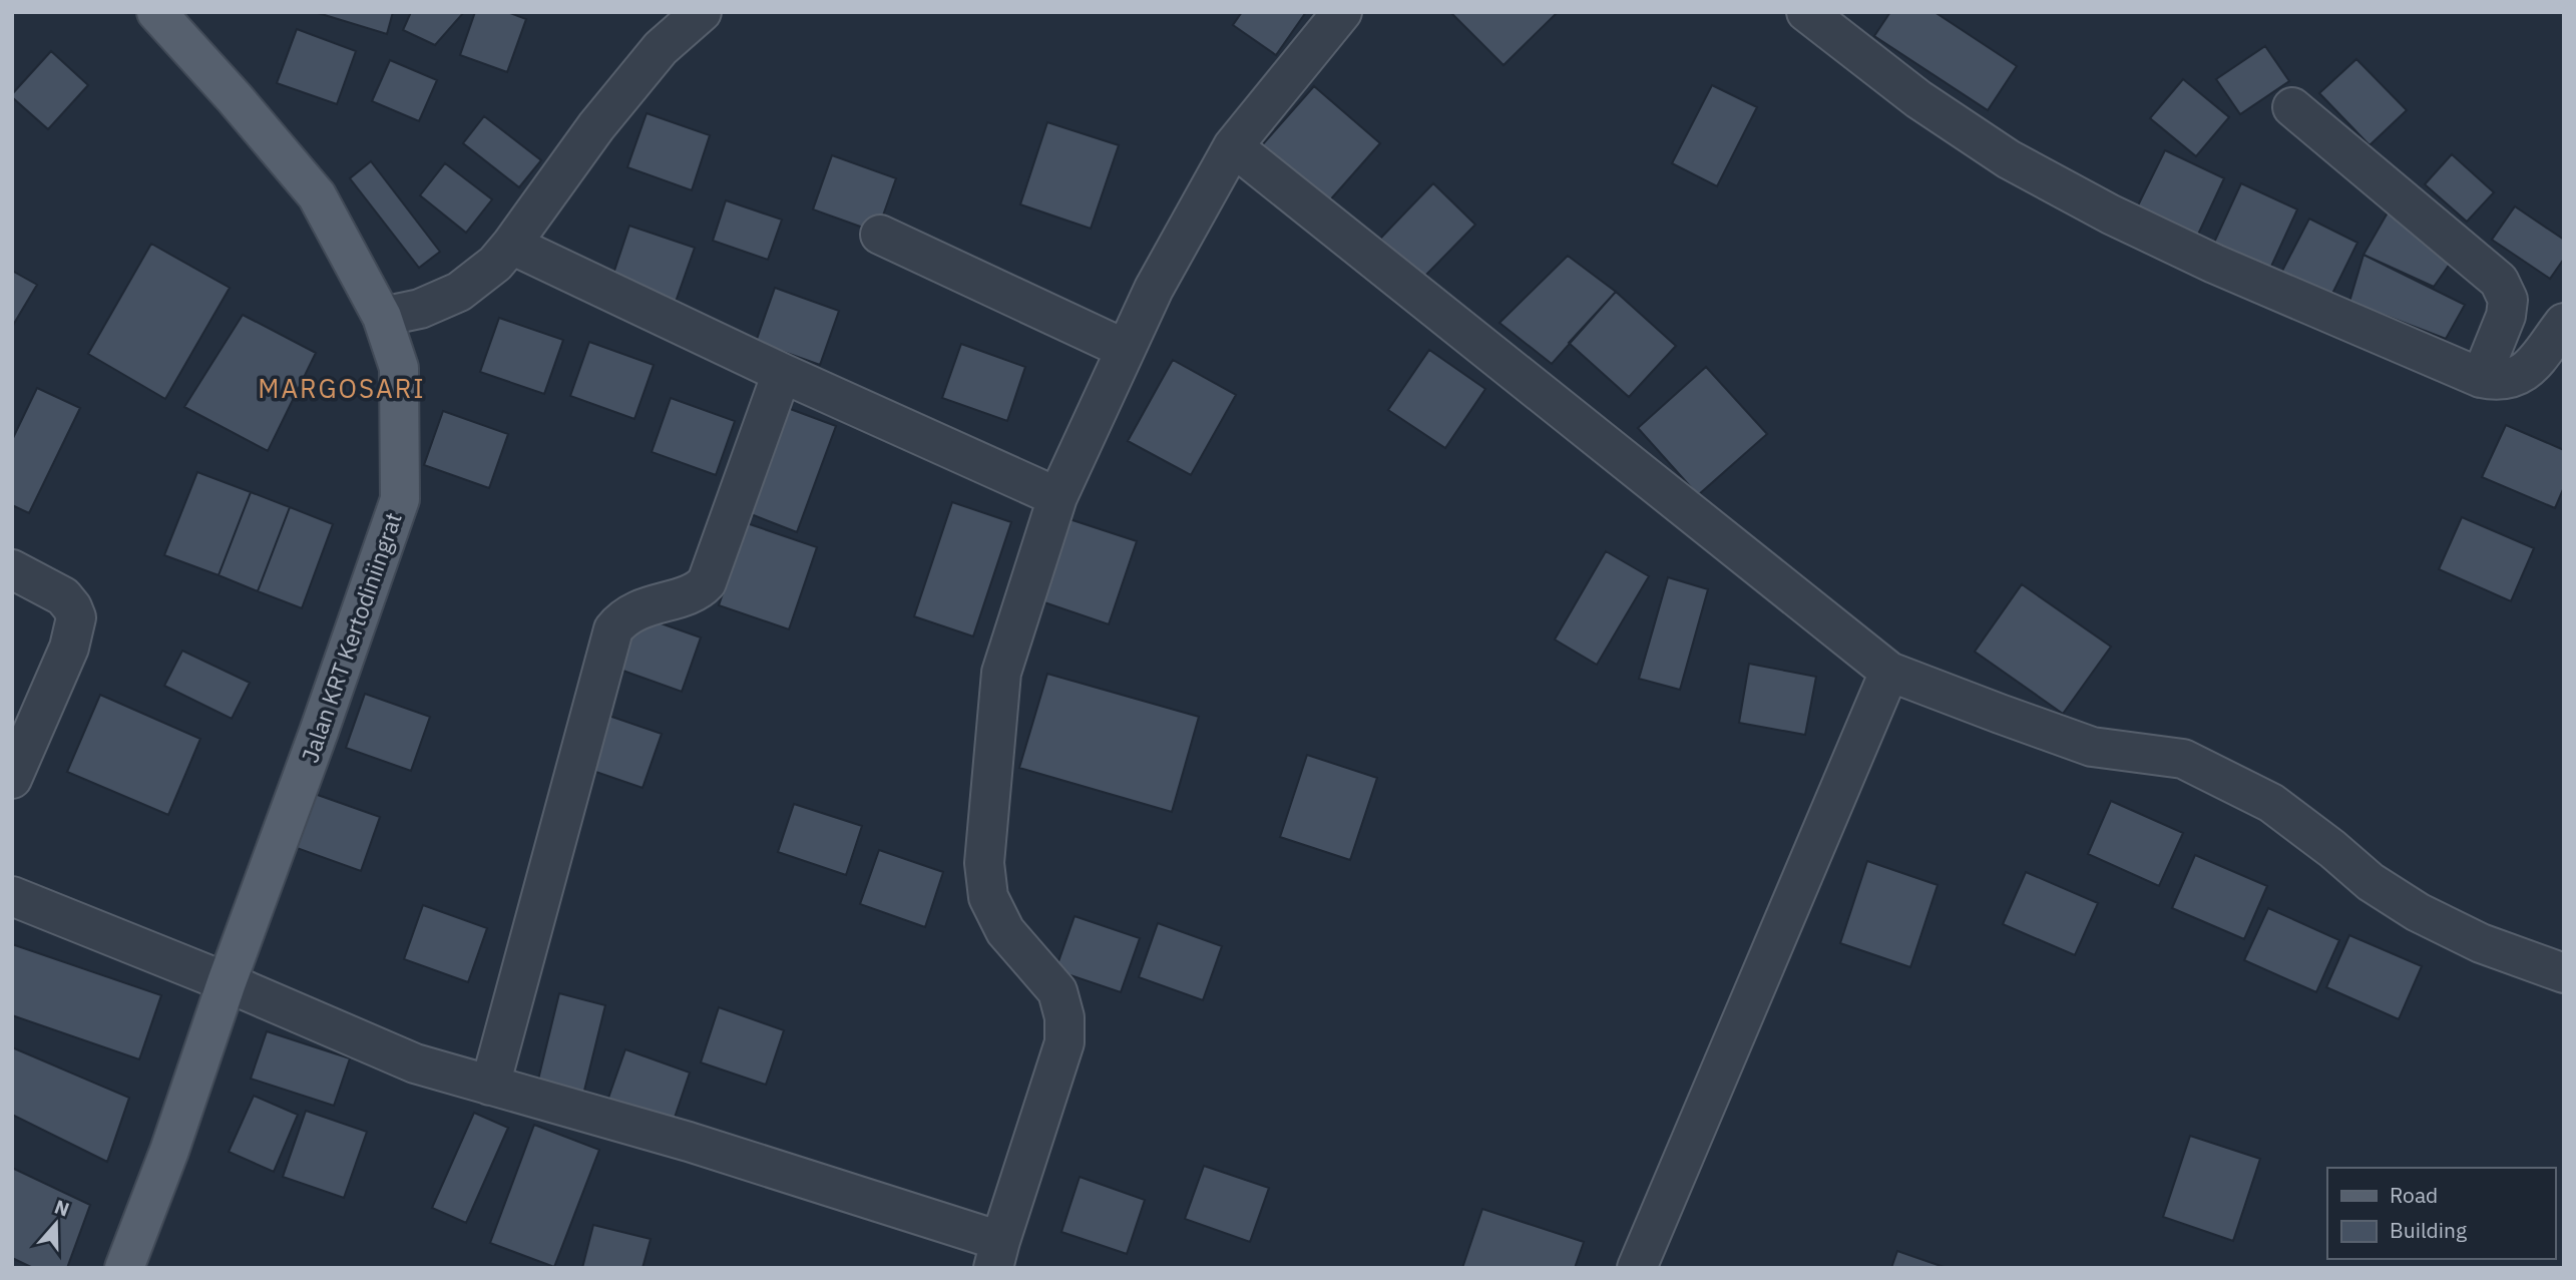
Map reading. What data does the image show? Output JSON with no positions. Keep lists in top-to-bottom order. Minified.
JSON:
{"streets":{"main road":["Jalan KRT Kertodiniingrat"]},"districts":["MARGOSARI"],"legend":["Road","Building"],"north":"top"}
